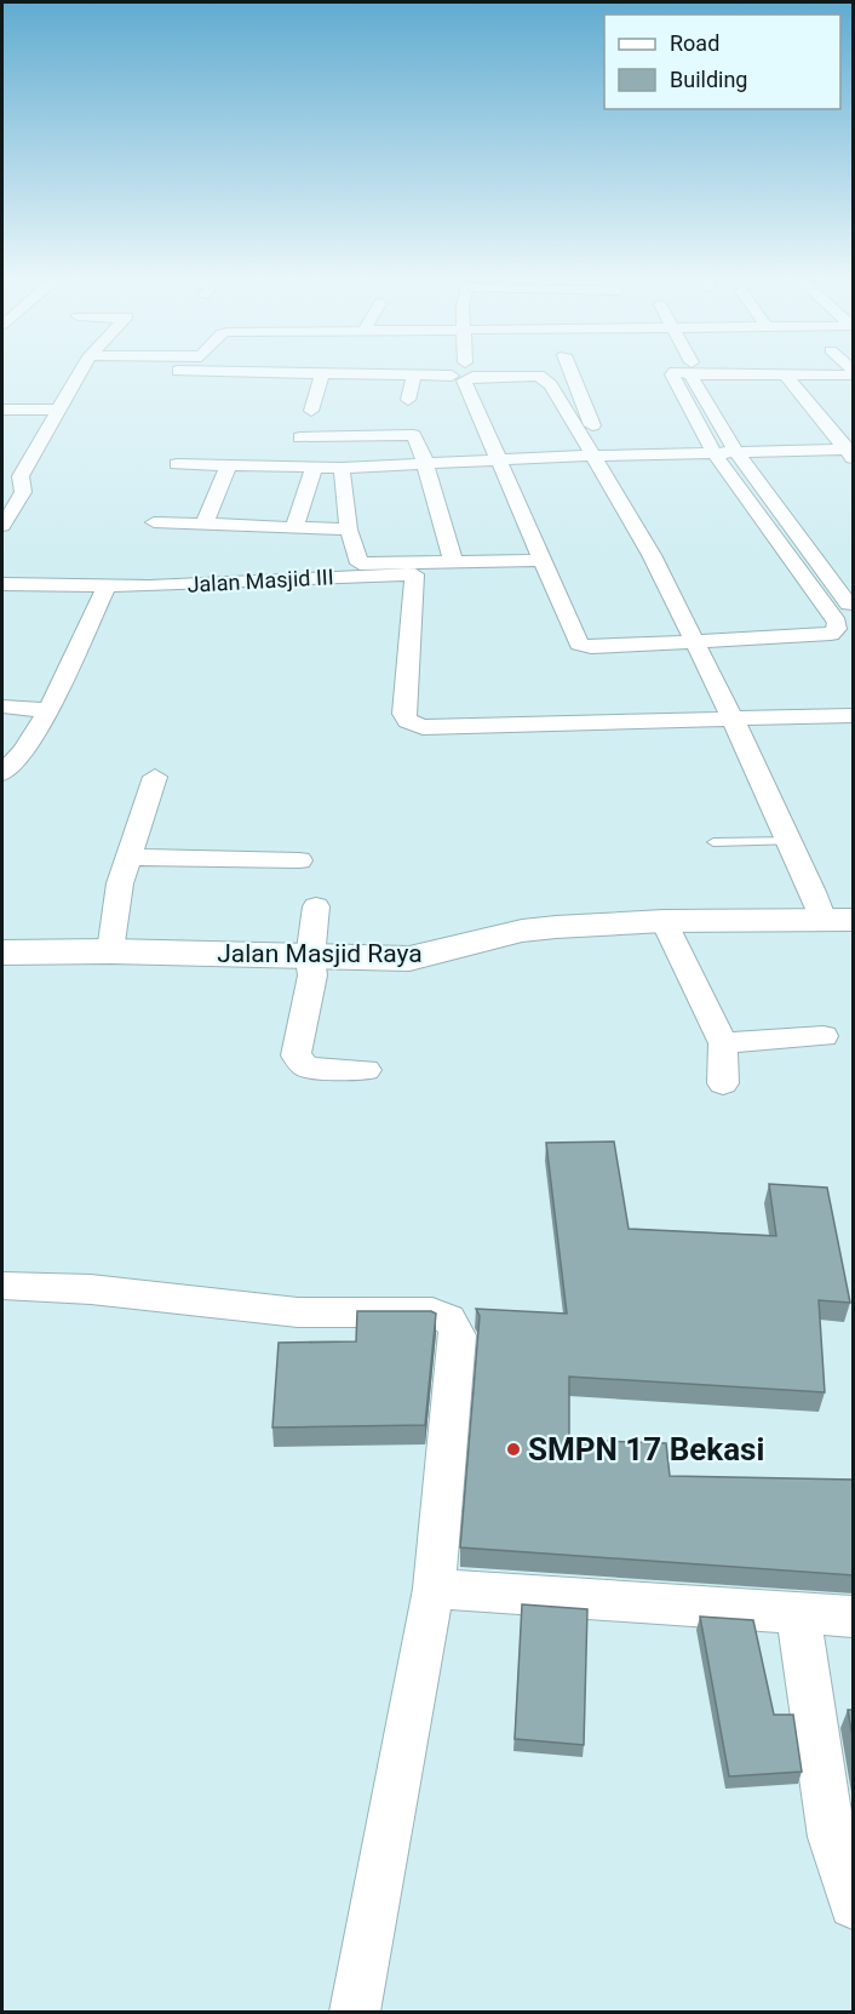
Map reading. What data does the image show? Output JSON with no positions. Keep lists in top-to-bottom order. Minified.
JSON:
{"streets":{"street":["Jalan Masjid III","Jalan Masjid Raya"]},"places":["SMPN 17 Bekasi"],"legend":["Road","Building"]}
